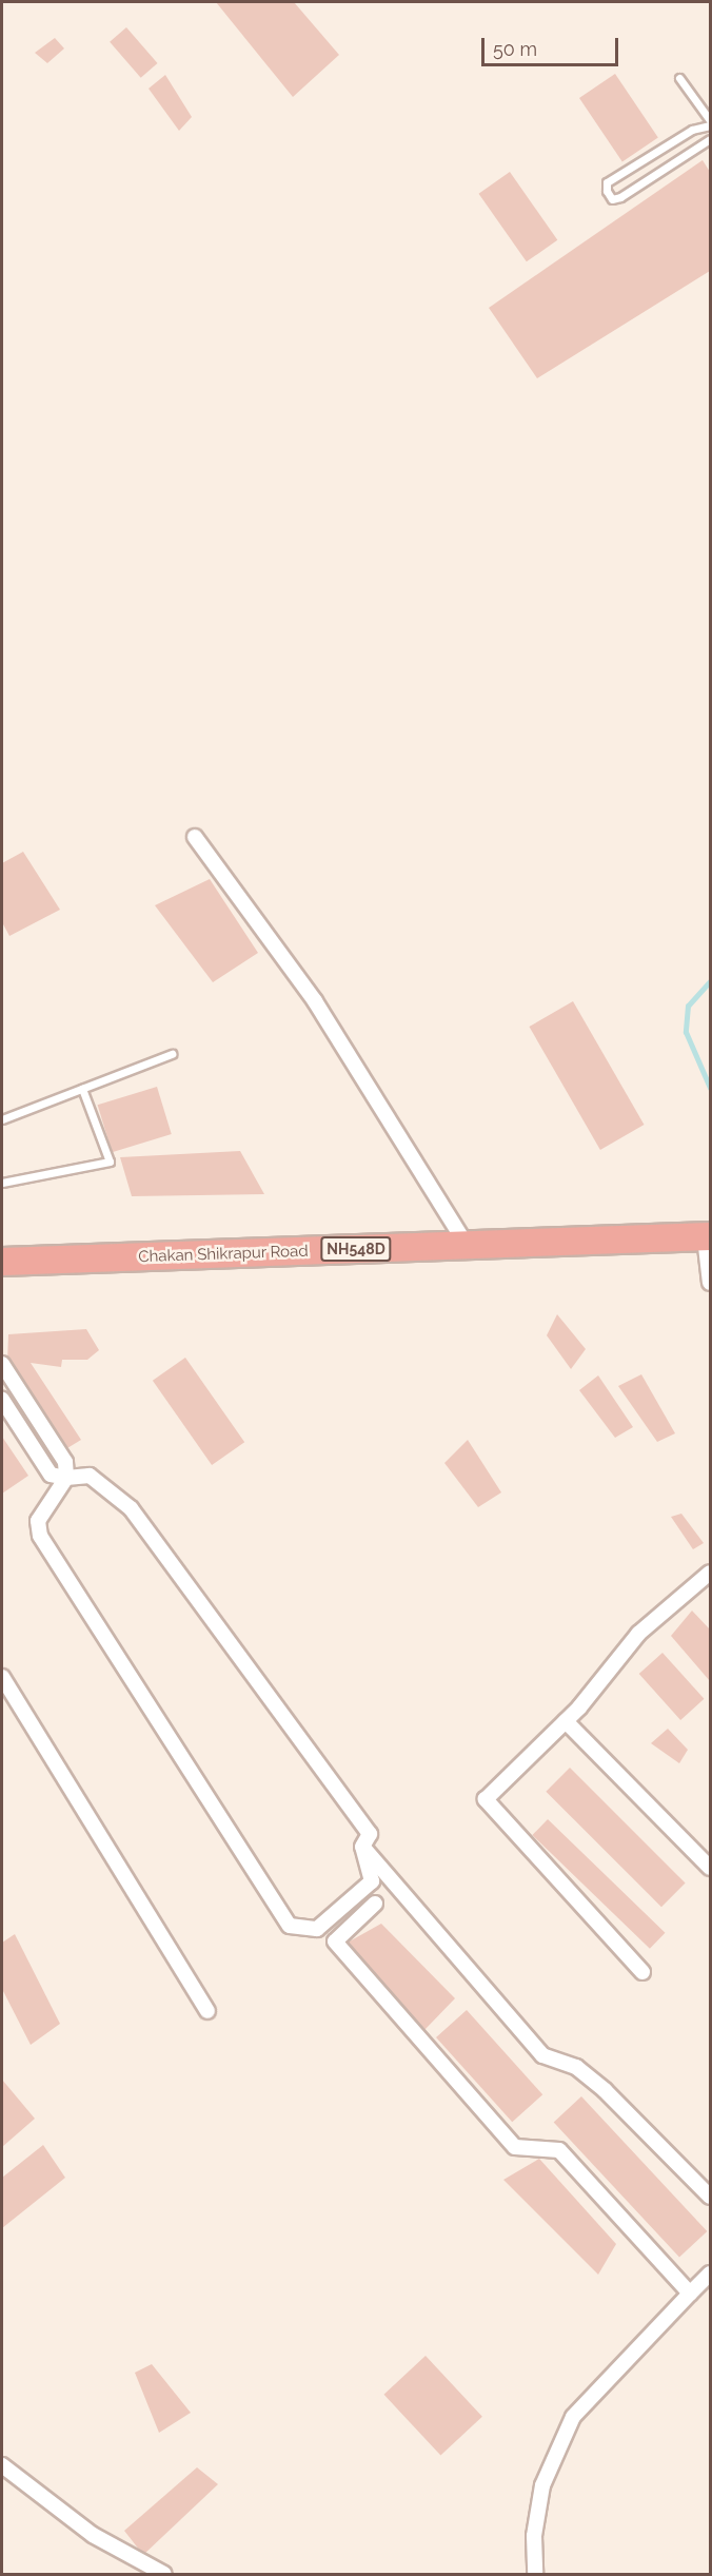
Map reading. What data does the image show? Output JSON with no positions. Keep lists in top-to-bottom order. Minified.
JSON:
{"streets":{"highway":["NH548D","Chakan Shikrapur Road"]},"scale_bar":"50 m"}
